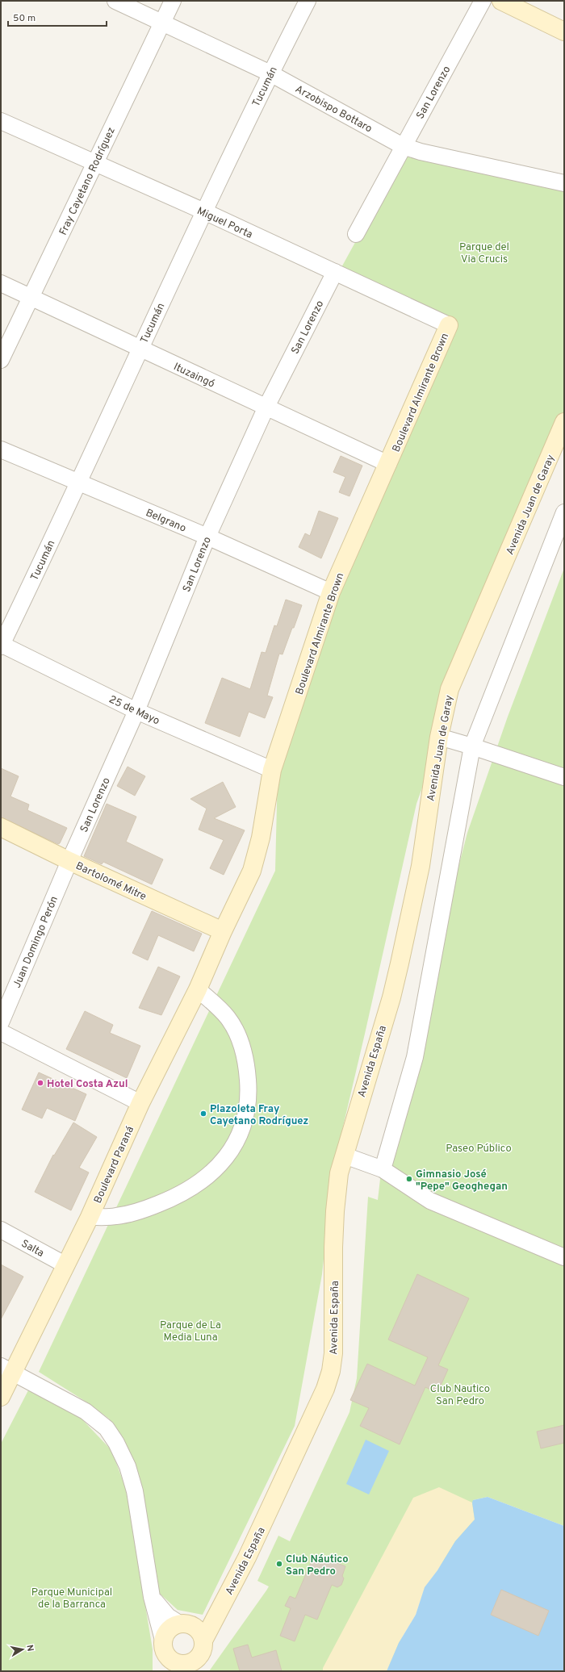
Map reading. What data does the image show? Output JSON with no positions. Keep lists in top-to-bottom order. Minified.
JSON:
{"streets":{"main road":["Boulevard Almirante Brown","Avenida Juan de Garay","Bartolomé Mitre","Avenida España","Boulevard Paraná"],"street":["Tucumán","San Lorenzo","Arzobispo Bottaro","Fray Cayetano Rodríguez","Miguel Porta","Ituzaingó","Belgrano","25 de Mayo","Juan Domingo Perón","Salta"]},"crossings":[["Tucumán","Arzobispo Bottaro"],["Tucumán","Miguel Porta"],["Tucumán","Ituzaingó"],["Tucumán","Belgrano"],["Tucumán","25 de Mayo"],["San Lorenzo","Arzobispo Bottaro"],["San Lorenzo","Miguel Porta"],["San Lorenzo","Ituzaingó"],["San Lorenzo","Belgrano"],["San Lorenzo","25 de Mayo"],["San Lorenzo","Bartolomé Mitre"],["San Lorenzo","Juan Domingo Perón"],["Arzobispo Bottaro","Fray Cayetano Rodríguez"],["Fray Cayetano Rodríguez","Miguel Porta"],["Fray Cayetano Rodríguez","Ituzaingó"],["Miguel Porta","Boulevard Almirante Brown"],["Ituzaingó","Boulevard Almirante Brown"],["Boulevard Almirante Brown","Belgrano"],["Boulevard Almirante Brown","25 de Mayo"],["Boulevard Almirante Brown","Bartolomé Mitre"],["Boulevard Almirante Brown","Boulevard Paraná"],["Avenida Juan de Garay","Avenida España"],["Bartolomé Mitre","Juan Domingo Perón"],["Bartolomé Mitre","Boulevard Paraná"],["Boulevard Paraná","Salta"]],"parks":["Parque del Via Crucis","Paseo Público","Parque de La Media Luna","Club Nautico San Pedro","Parque Municipal de la Barranca"],"places":["Hotel Costa Azul","Plazoleta Fray Cayetano Rodríguez","Gimnasio José \"Pepe\" Geoghegan","Club Náutico San Pedro"],"scale_bar":"50 m","north":"right"}
